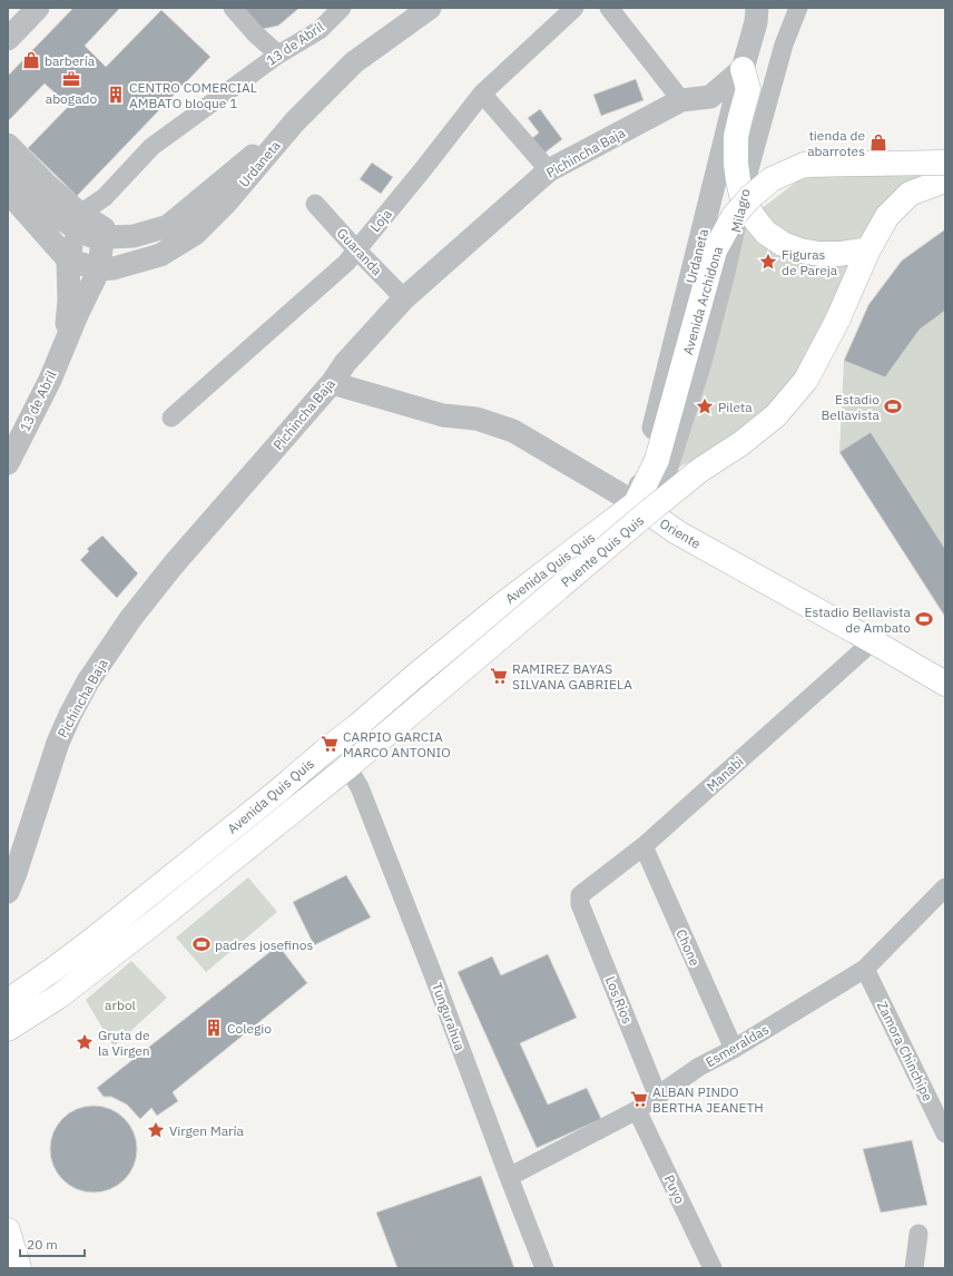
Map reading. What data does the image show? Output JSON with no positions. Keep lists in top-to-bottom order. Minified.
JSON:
{"streets":{"main road":["Avenida Archidona","Oriente","Puente Quis Quis","Avenida Quis Quis"],"street":["13 de Abril","Pichincha Baja","Urdaneta","Milagro","Loja","Guaranda","Manabi","Chone","Los Rios","Tungurahua","Esmeraldas","Zamora Chinchipe","Puyo"]},"crossings":[["13 de Abril","Urdaneta"],["Pichincha Baja","Urdaneta"],["Pichincha Baja","Guaranda"],["Pichincha Baja","Oriente"],["Urdaneta","Milagro"],["Urdaneta","Avenida Archidona"],["Urdaneta","Oriente"],["Urdaneta","Avenida Quis Quis"],["Milagro","Avenida Archidona"],["Milagro","Oriente"],["Milagro","Avenida Quis Quis"],["Loja","Guaranda"],["Avenida Archidona","Oriente"],["Avenida Archidona","Avenida Quis Quis"],["Oriente","Avenida Quis Quis"],["Oriente","Manabi"],["Puente Quis Quis","Avenida Quis Quis"],["Puente Quis Quis","Tungurahua"],["Avenida Quis Quis","Tungurahua"],["Manabi","Chone"],["Manabi","Los Rios"],["Chone","Esmeraldas"],["Los Rios","Esmeraldas"],["Tungurahua","Esmeraldas"],["Esmeraldas","Zamora Chinchipe"],["Esmeraldas","Puyo"]],"parks":["arbol"],"places":{"shop":["barbería","tienda de abarrotes"],"office":["abogado"],"building":["CENTRO COMERCIAL AMBATO bloque 1","Colegio"],"place":["Figuras de Pareja","Pileta","Gruta de la Virgen","Virgen María"],"sports":["Estadio Bellavista","Estadio Bellavista de Ambato","padres josefinos"],"supermarket":["RAMIREZ BAYAS SILVANA GABRIELA","CARPIO GARCIA MARCO ANTONIO","ALBAN PINDO BERTHA JEANETH"]},"scale_bar":"20 m"}
